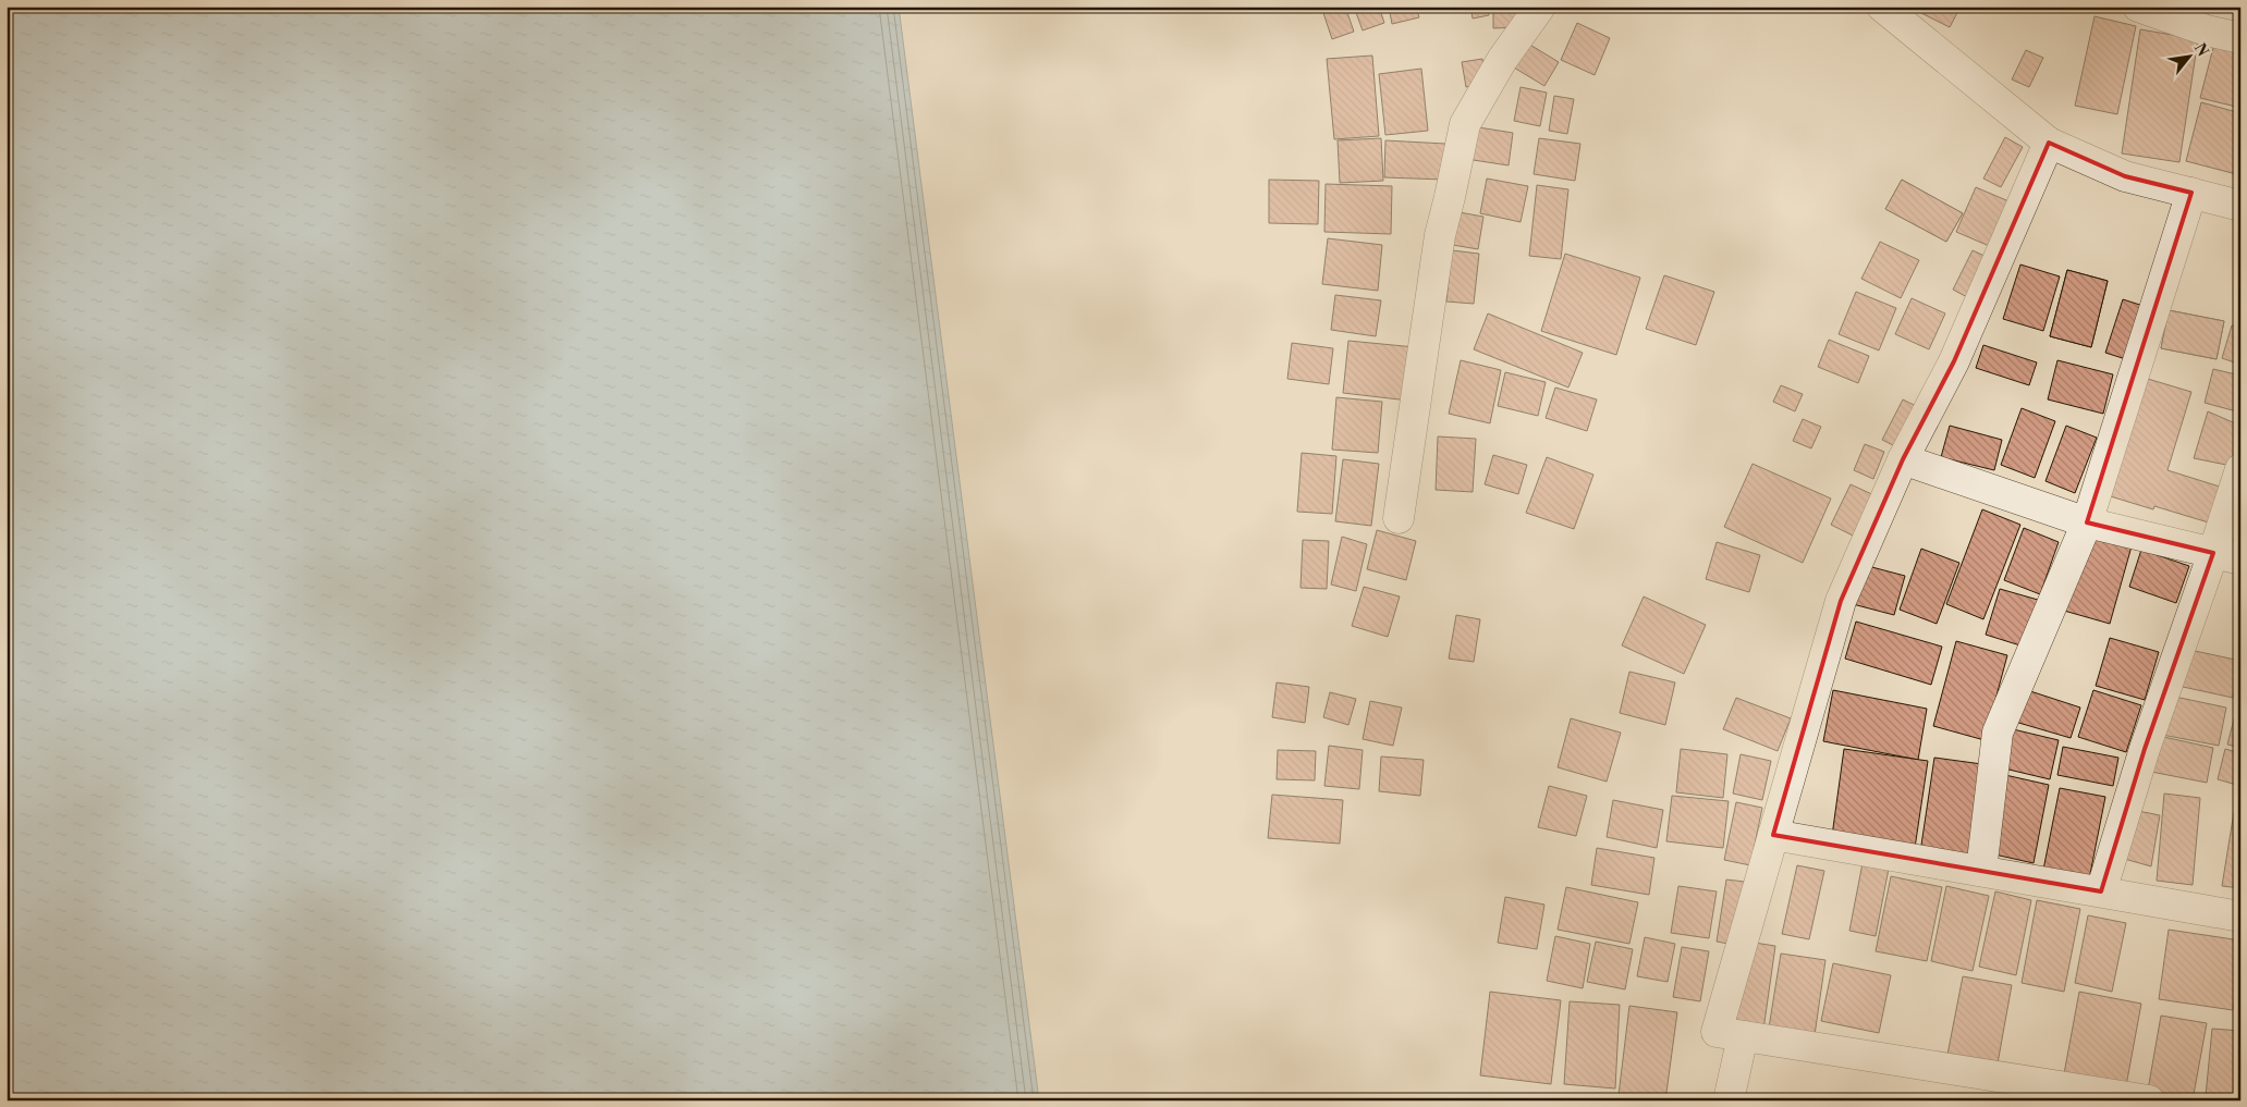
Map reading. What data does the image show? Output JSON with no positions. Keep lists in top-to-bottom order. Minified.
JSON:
{"north":"top right"}
